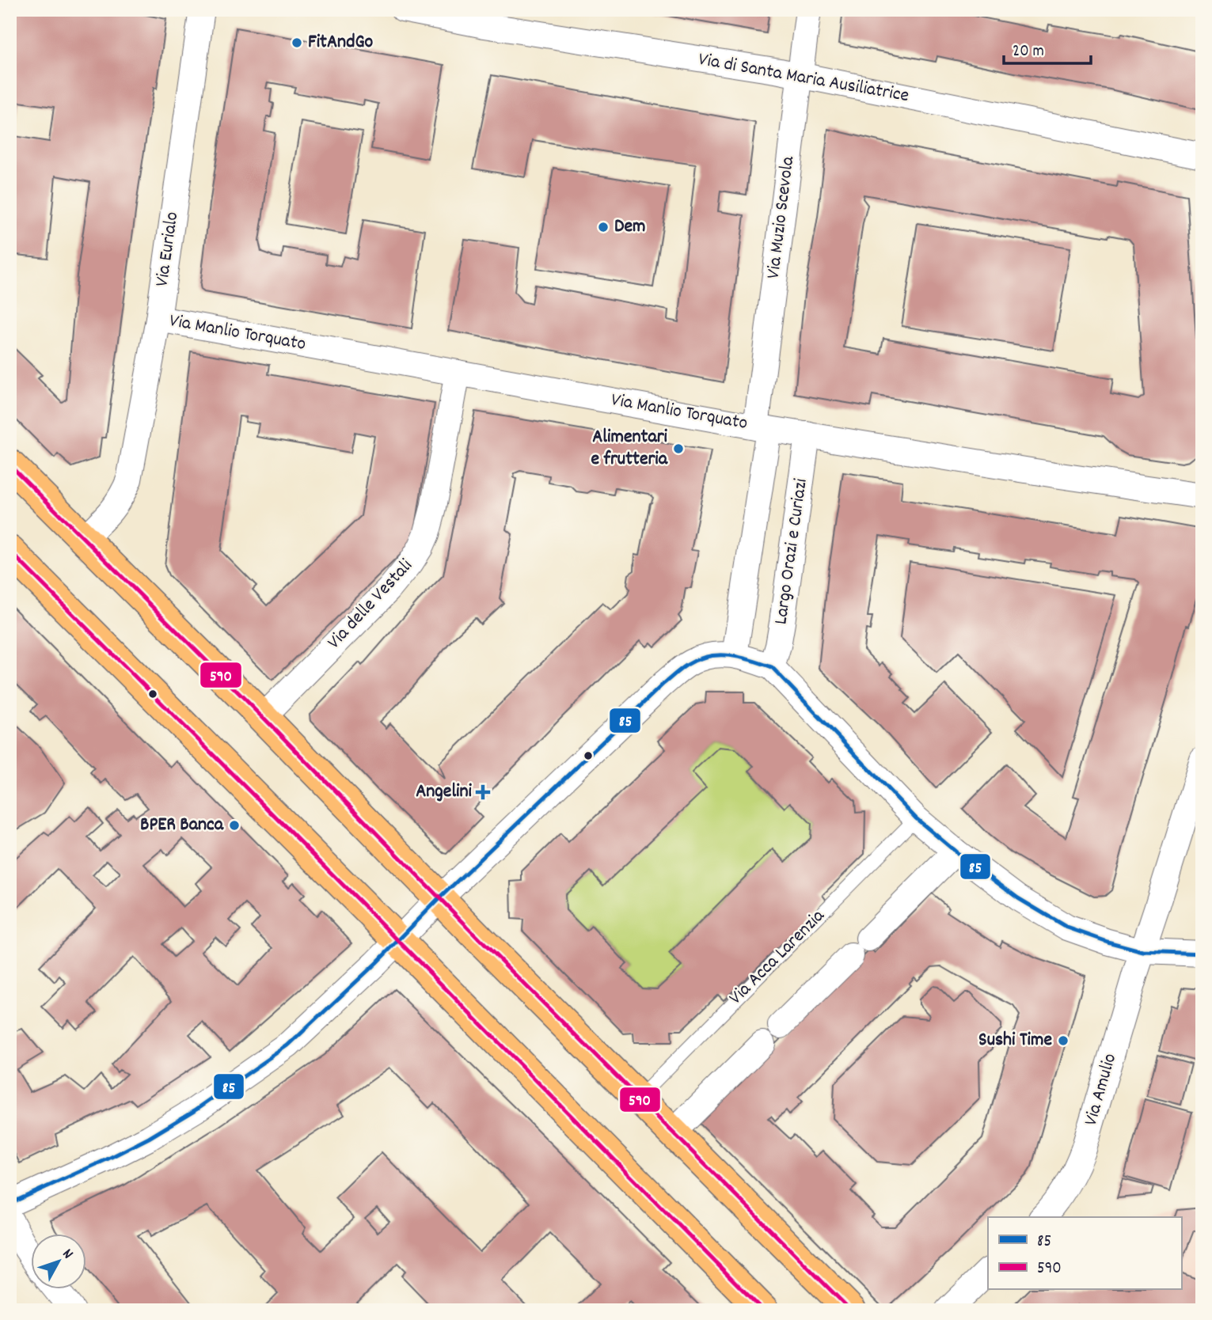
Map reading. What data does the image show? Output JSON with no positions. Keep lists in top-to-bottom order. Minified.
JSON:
{"streets":{"street":["Via di Santa Maria Ausiliatrice","Via Muzio Scevola","Via Eurialo","Via Manlio Torquato","Largo Orazi e Curiazi","Via delle Vestali","Via Amulio"],"lane":["Via Acca Larenzia"]},"crossings":[["Via di Santa Maria Ausiliatrice","Via Muzio Scevola"],["Via Muzio Scevola","Via Manlio Torquato"],["Via Muzio Scevola","Largo Orazi e Curiazi"],["Via Eurialo","Via Manlio Torquato"],["Via Manlio Torquato","Largo Orazi e Curiazi"],["Via Manlio Torquato","Via delle Vestali"]],"places":{"other":["FitAndGo","Dem","Alimentari e frutteria","BPER Banca","Sushi Time"],"health":["Angelini"]},"lines":["transit line 590","transit line 85"],"legend":["85","590"],"scale_bar":"20 m","north":"top right"}
